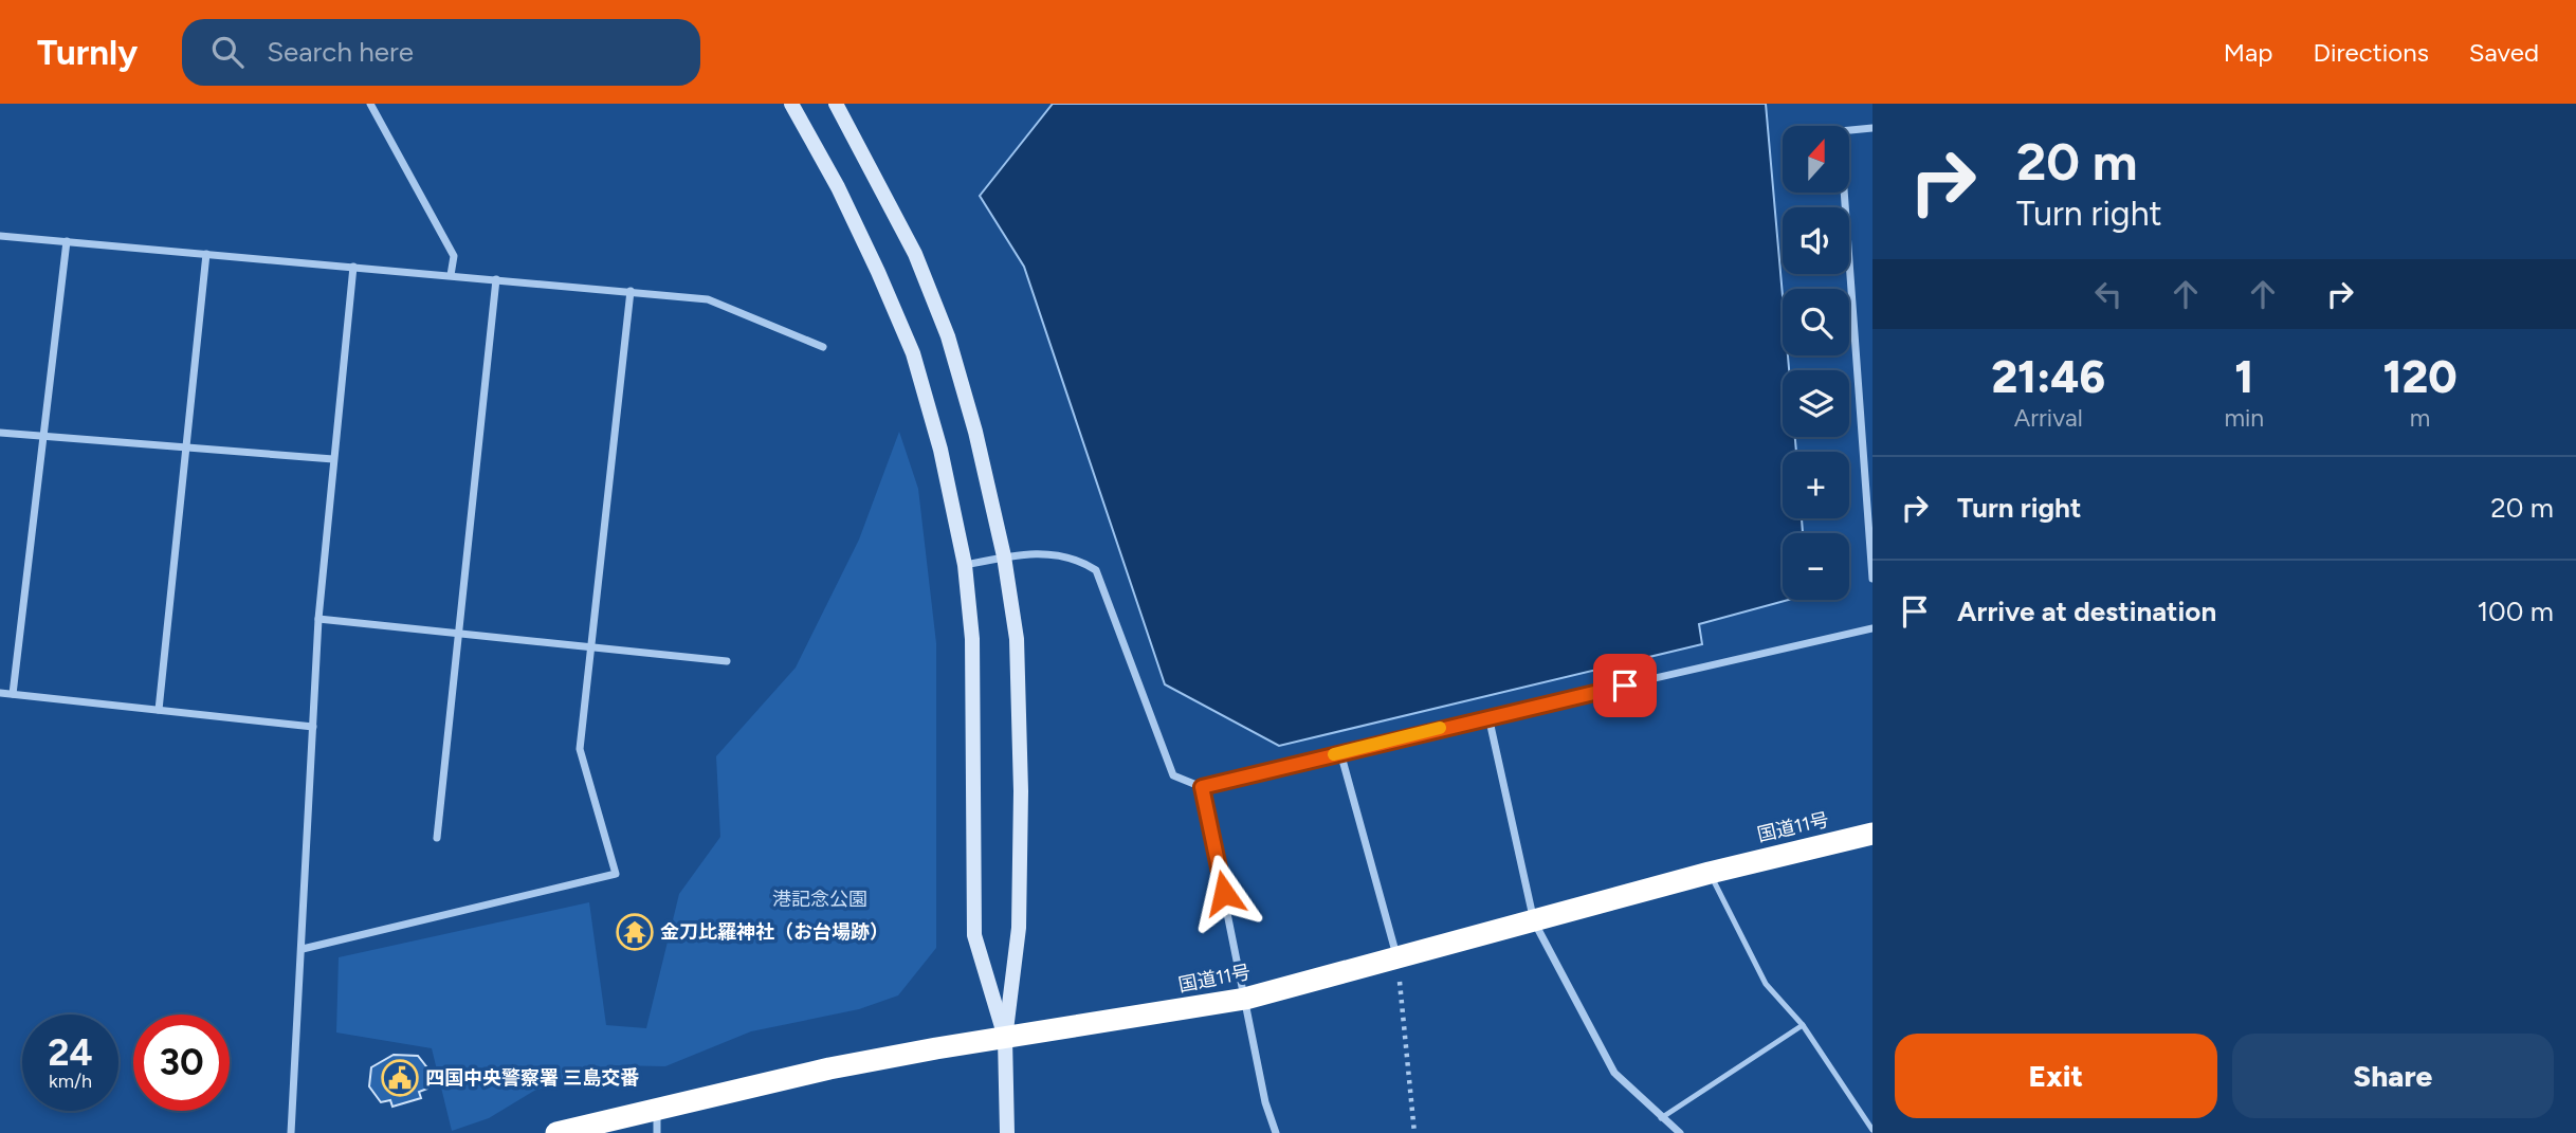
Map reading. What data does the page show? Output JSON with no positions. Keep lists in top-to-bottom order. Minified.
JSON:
{"streets":{"highway":["国道11号"]},"parks":["港記念公園"],"places":{"temple":["金刀比羅神社（お台場跡）"],"public building":["四国中央警察署 三島交番"]},"north":"top","page":{"header":"Turnly","search":"Search here","nav":["Map","Directions","Saved"],"turn":["20 m","Turn right"],"map_buttons":["+","−"],"eta":["21:46","Arrival","1","min","120","m"],"list":[{"name":"Turn right","value":"20 m"},{"name":"Arrive at destination","value":"100 m"}],"speed":"24 km/h","limit":"30","buttons":["Exit","Share"]}}
